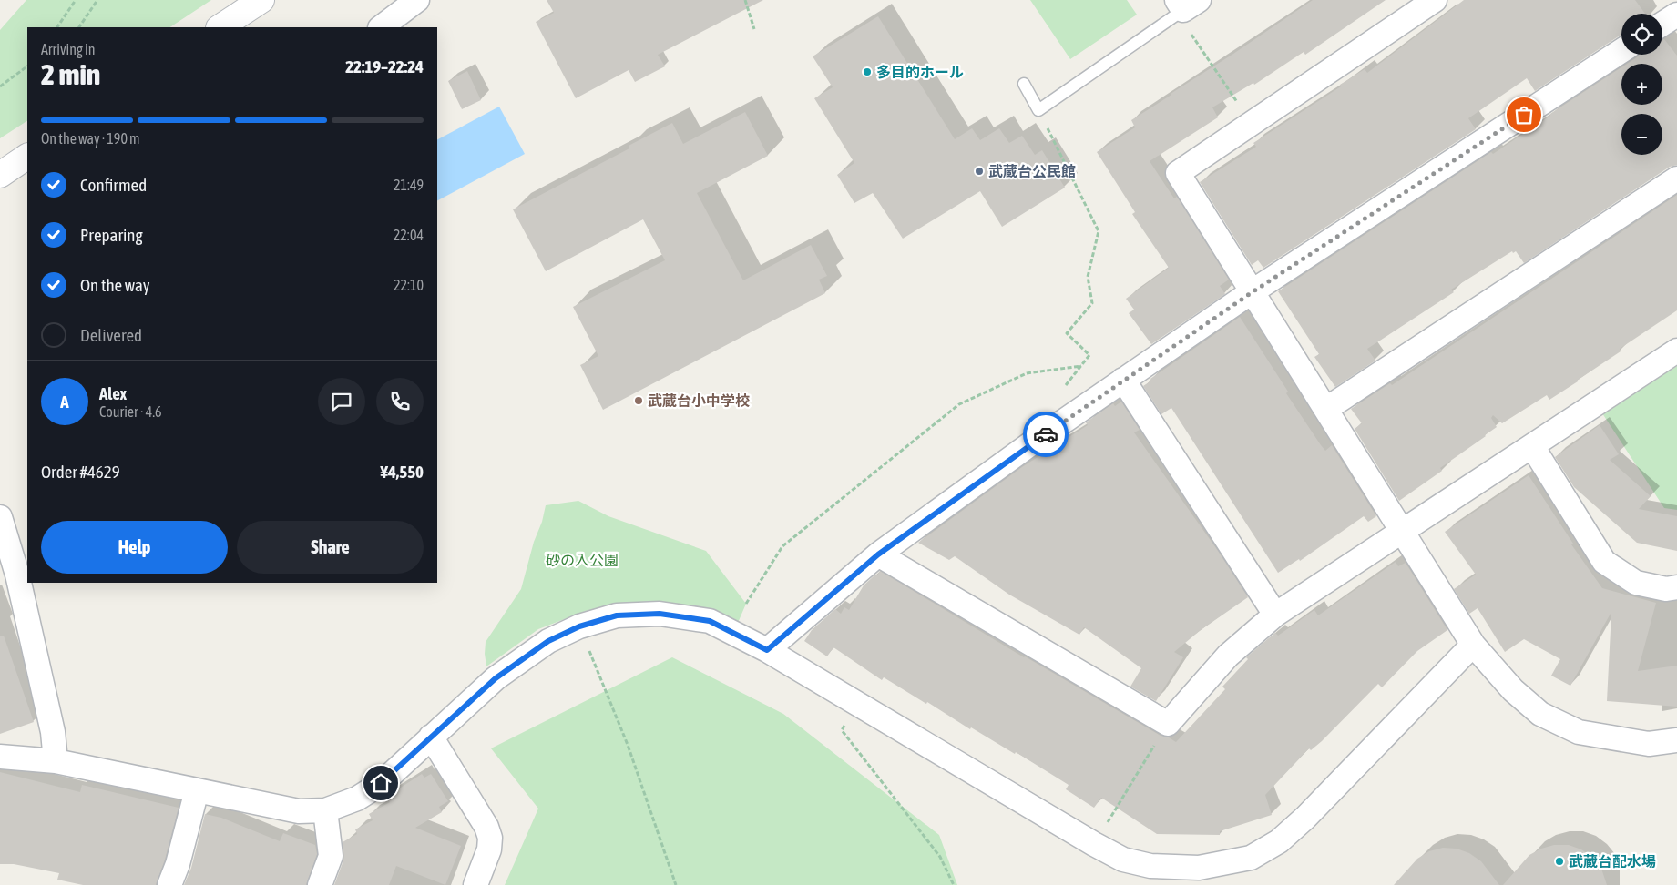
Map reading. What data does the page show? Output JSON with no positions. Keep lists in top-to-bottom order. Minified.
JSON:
{"parks":["砂の入公園"],"places":["多目的ホール","武蔵台公民館","武蔵台小中学校","武蔵台配水場"],"page":{"map_buttons":["+","−"],"heading":["2 min","Arriving in","22:19–22:24"],"panel":["Alex","Courier · 4.6","Order #4629","¥4,550"],"bar":"On the way · 190 m","list":[["Confirmed","21:49"],["Preparing","22:04"],["On the way","22:10"],"Delivered"],"round":"A","buttons":["Help","Share"]}}
